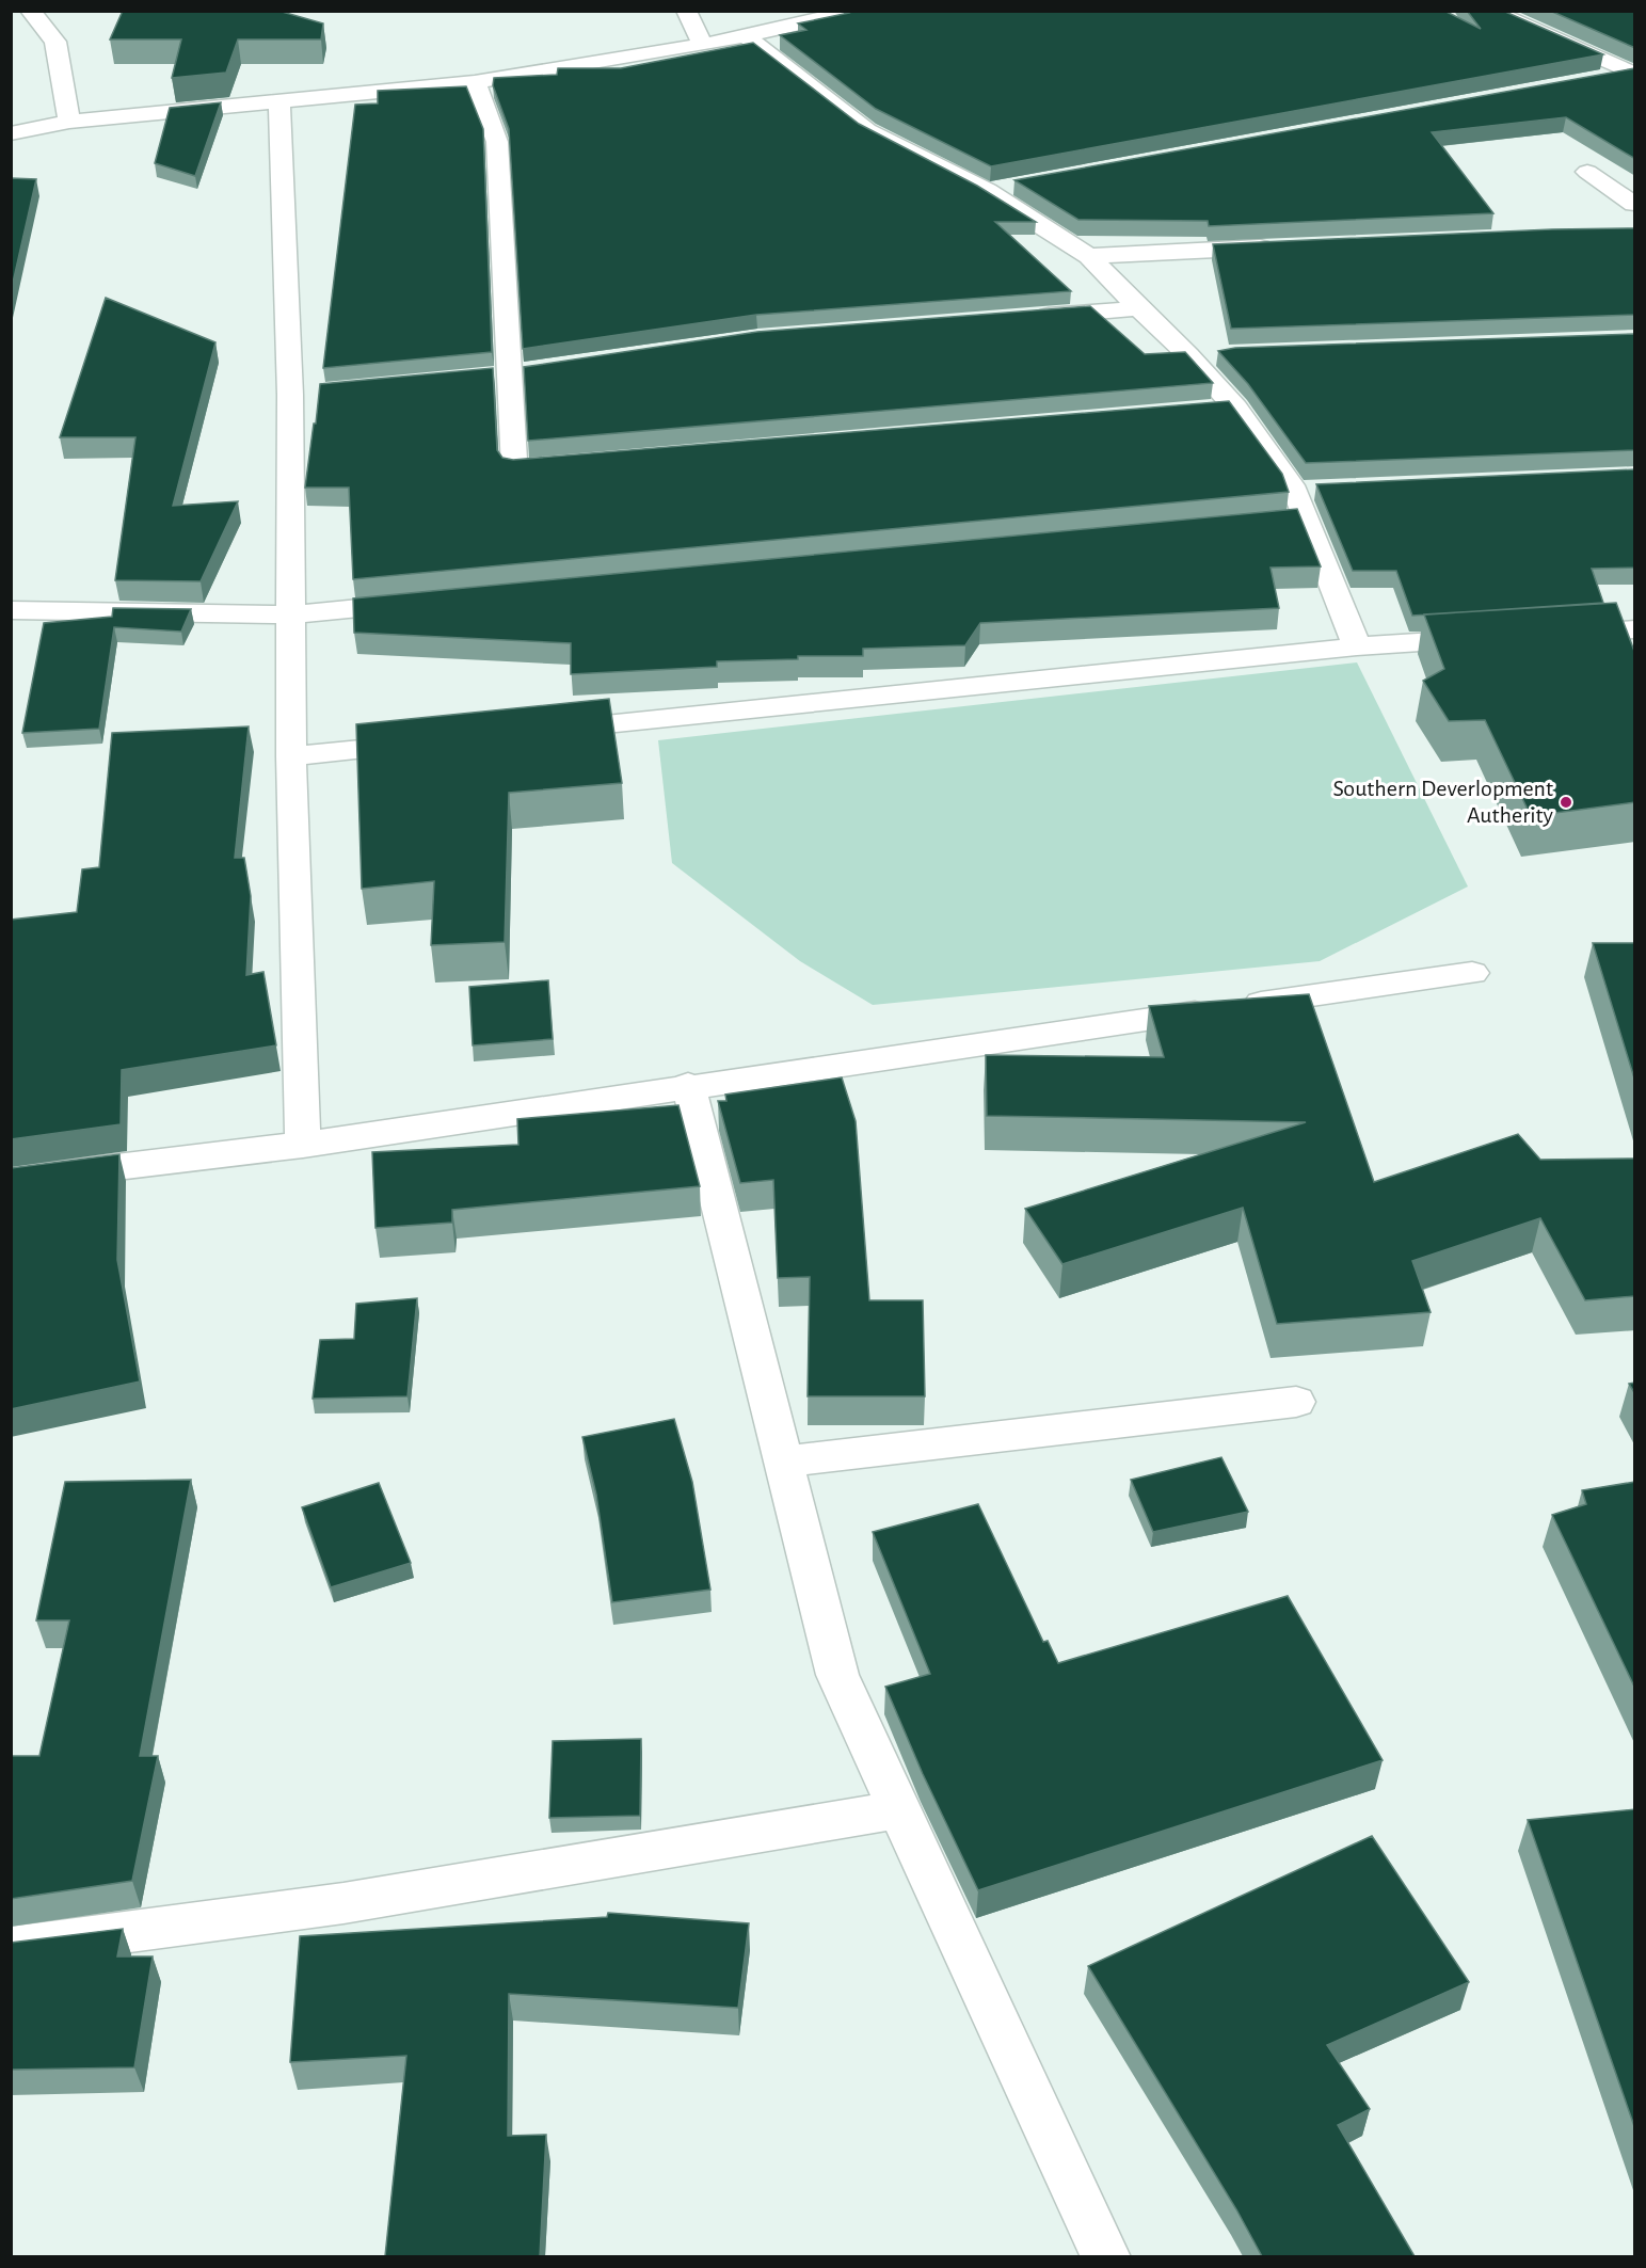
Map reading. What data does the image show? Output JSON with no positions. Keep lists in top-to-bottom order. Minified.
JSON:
{"places":["Southern Deverlopment Autherity"]}
